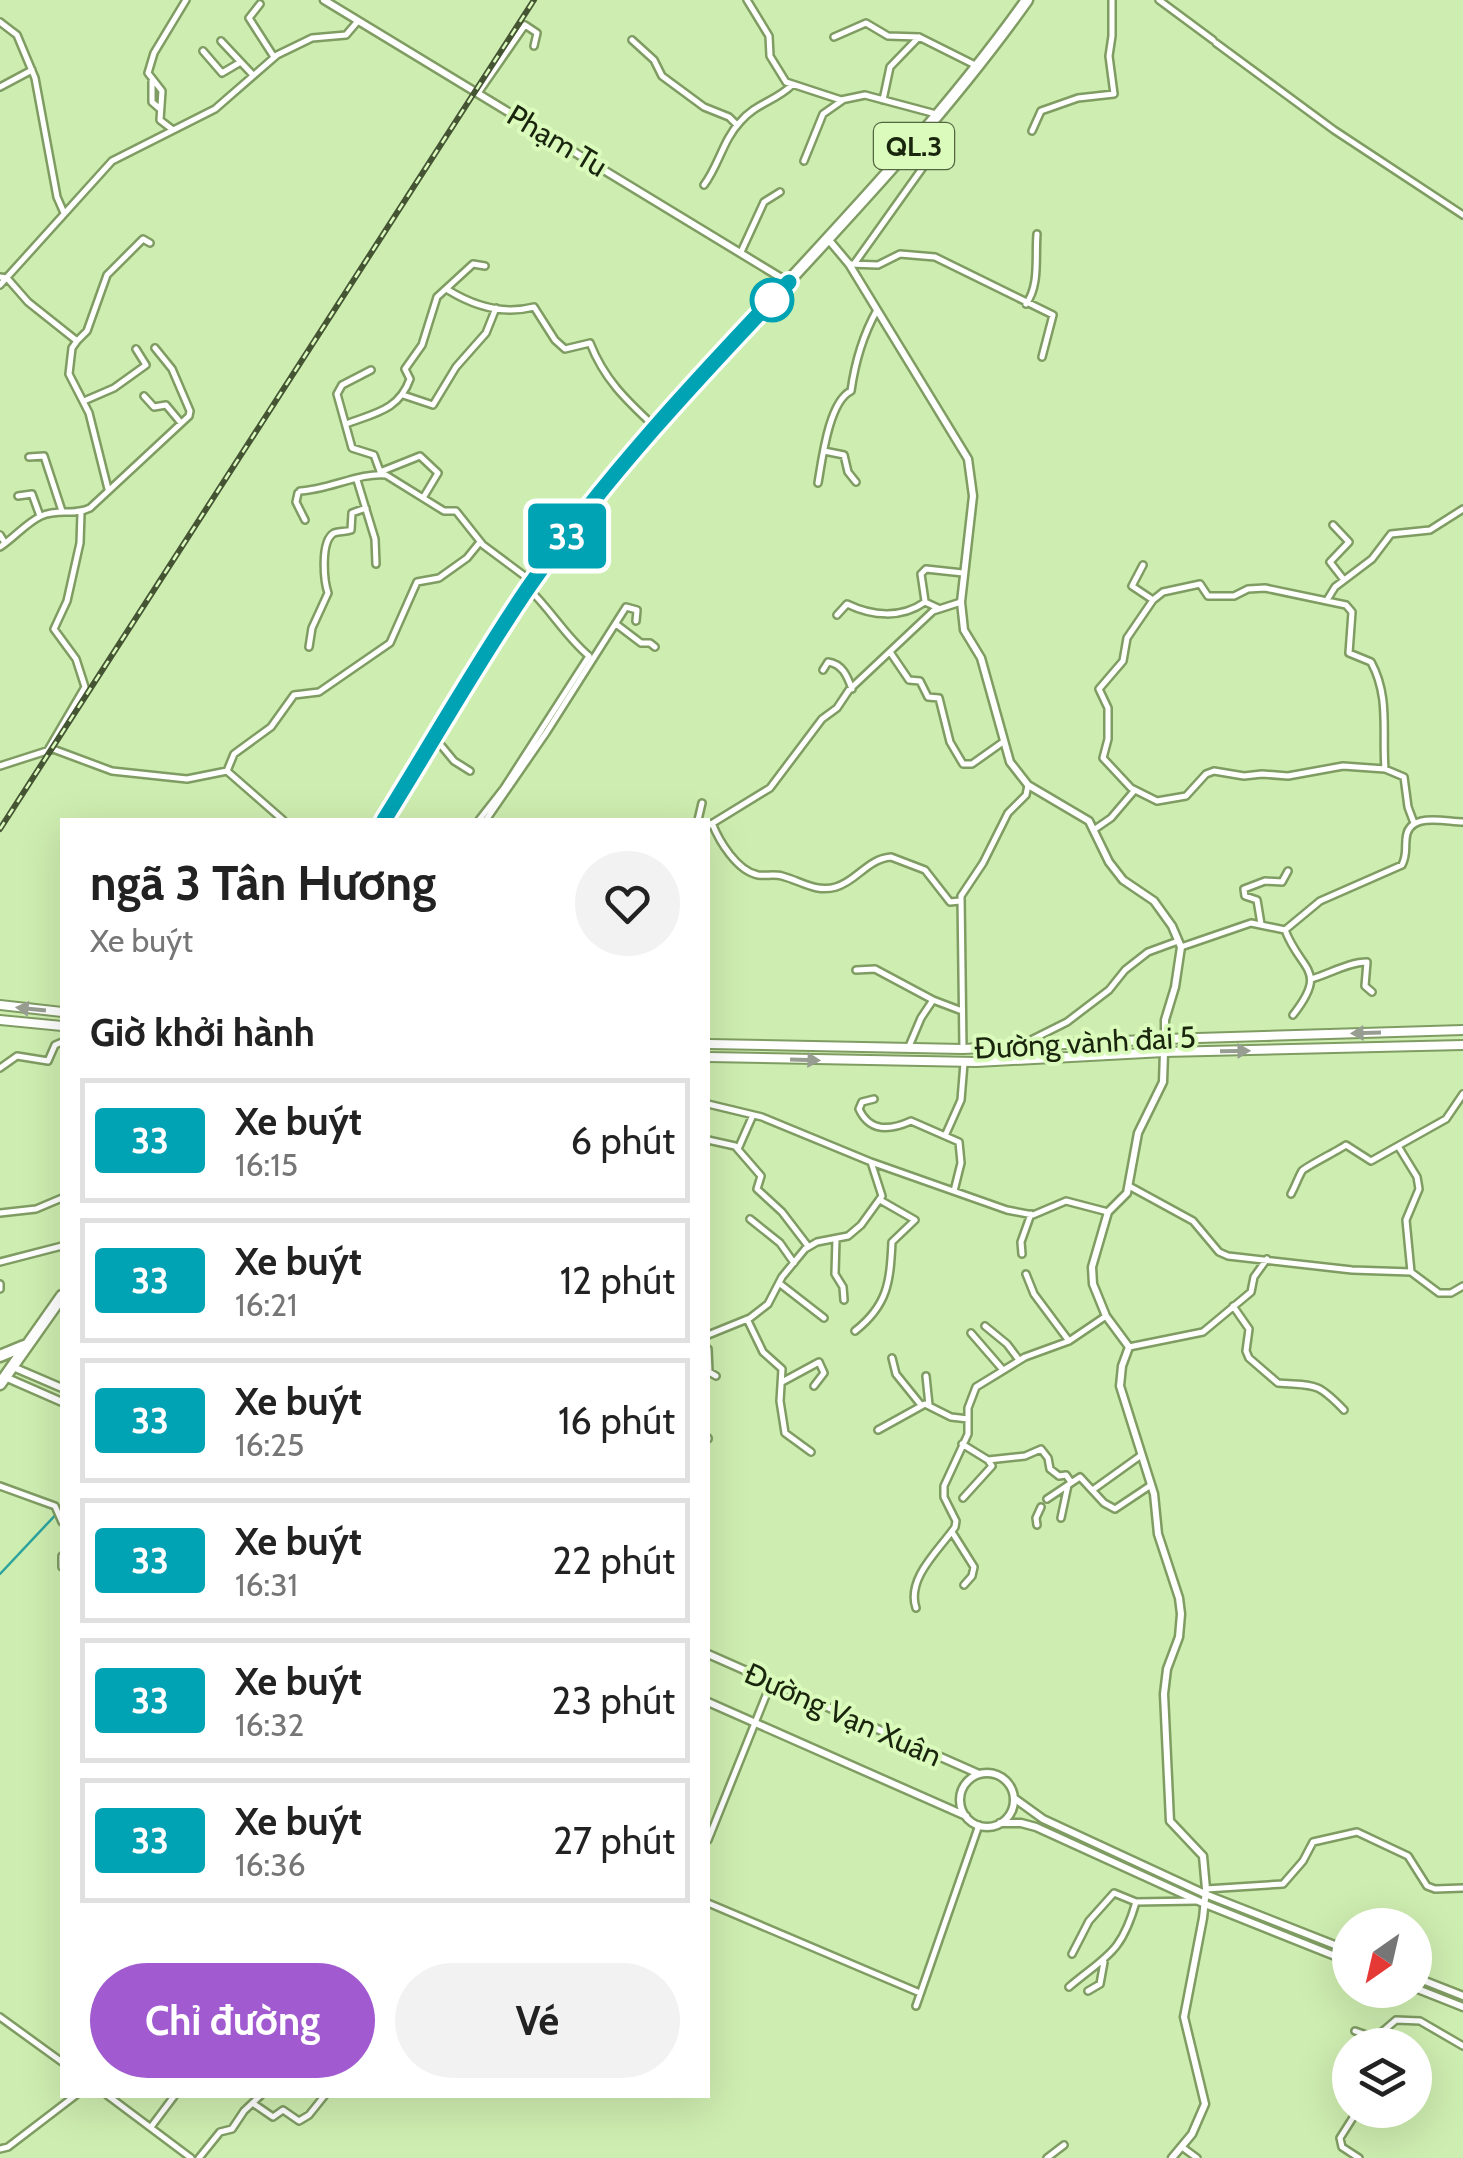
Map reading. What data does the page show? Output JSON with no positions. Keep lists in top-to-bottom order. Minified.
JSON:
{"streets":{"highway":["QL.3"],"main road":["Đường vành đai 5"],"street":["Phạm Tu","Đường Vạn Xuân"]},"crossings":[["Phạm Tu","QL.3"]],"lines":["bus line 33"],"north":"bottom left","page":{"on_map":"33","heading":[["ngã 3 Tân Hương","Xe buýt"],"Giờ khởi hành"],"list":[{"mark":"33","name":"Xe buýt","note":"16:15","value":"6 phút"},{"mark":"33","name":"Xe buýt","note":"16:21","value":"12 phút"},{"mark":"33","name":"Xe buýt","note":"16:25","value":"16 phút"},{"mark":"33","name":"Xe buýt","note":"16:31","value":"22 phút"},{"mark":"33","name":"Xe buýt","note":"16:32","value":"23 phút"},{"mark":"33","name":"Xe buýt","note":"16:36","value":"27 phút"}],"buttons":["Chỉ đường","Vé"]}}
